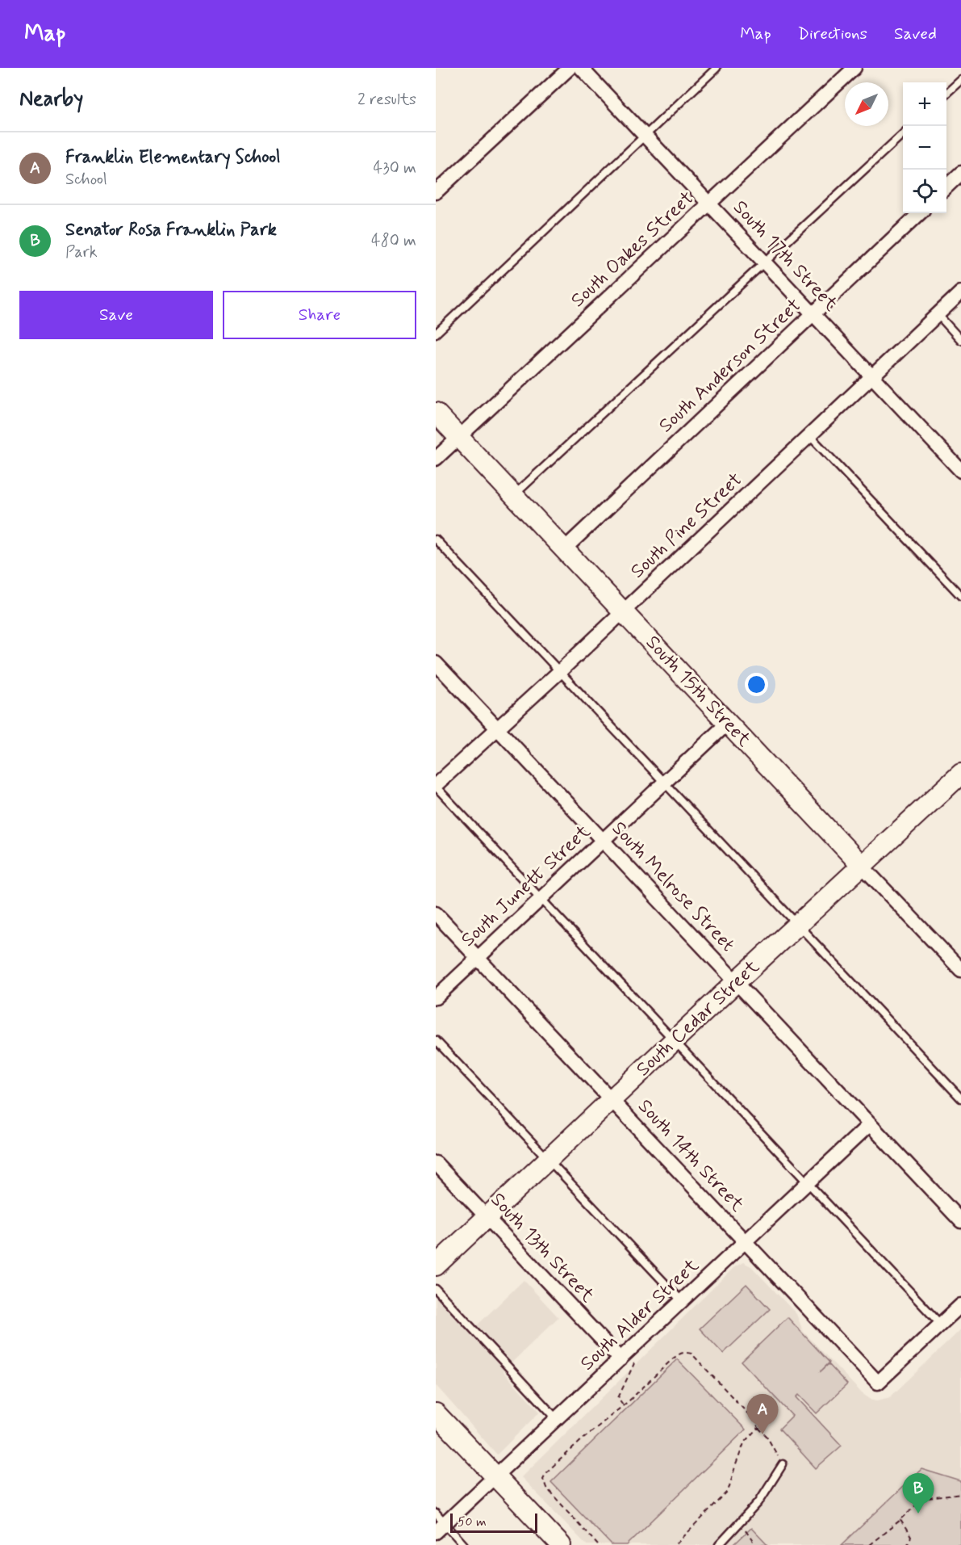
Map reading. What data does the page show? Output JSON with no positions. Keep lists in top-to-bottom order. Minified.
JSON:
{"streets":{"main road":["South 15th Street","South Cedar Street"],"street":["South Oakes Street","South 17th Street","South Anderson Street","South Pine Street","South Junett Street","South Melrose Street","South 14th Street","South 13th Street","South Alder Street"]},"crossings":[["South Oakes Street","South 17th Street"],["South Oakes Street","South 15th Street"],["South 17th Street","South Anderson Street"],["South 17th Street","South Pine Street"],["South Anderson Street","South 15th Street"],["South Pine Street","South 15th Street"],["South Pine Street","South Melrose Street"],["South 15th Street","South Junett Street"],["South 15th Street","South Cedar Street"],["South Junett Street","South Melrose Street"],["South Junett Street","South 14th Street"],["South Melrose Street","South Cedar Street"],["South Melrose Street","South Alder Street"],["South Cedar Street","South 14th Street"],["South Cedar Street","South 13th Street"],["South 14th Street","South Alder Street"],["South 13th Street","South Alder Street"]],"scale_bar":"50 m","north":"bottom left","page":{"header":"Map","nav":["Map","Directions","Saved"],"heading":["Nearby","2 results"],"map_buttons":["+","−"],"list":[{"mark":"A","name":"Franklin Elementary School","note":"School","value":"430 m"},{"mark":"B","name":"Senator Rosa Franklin Park","note":"Park","value":"480 m"}],"buttons":["Save","Share"],"pins":["A","B"],"scale":"50 m"}}
